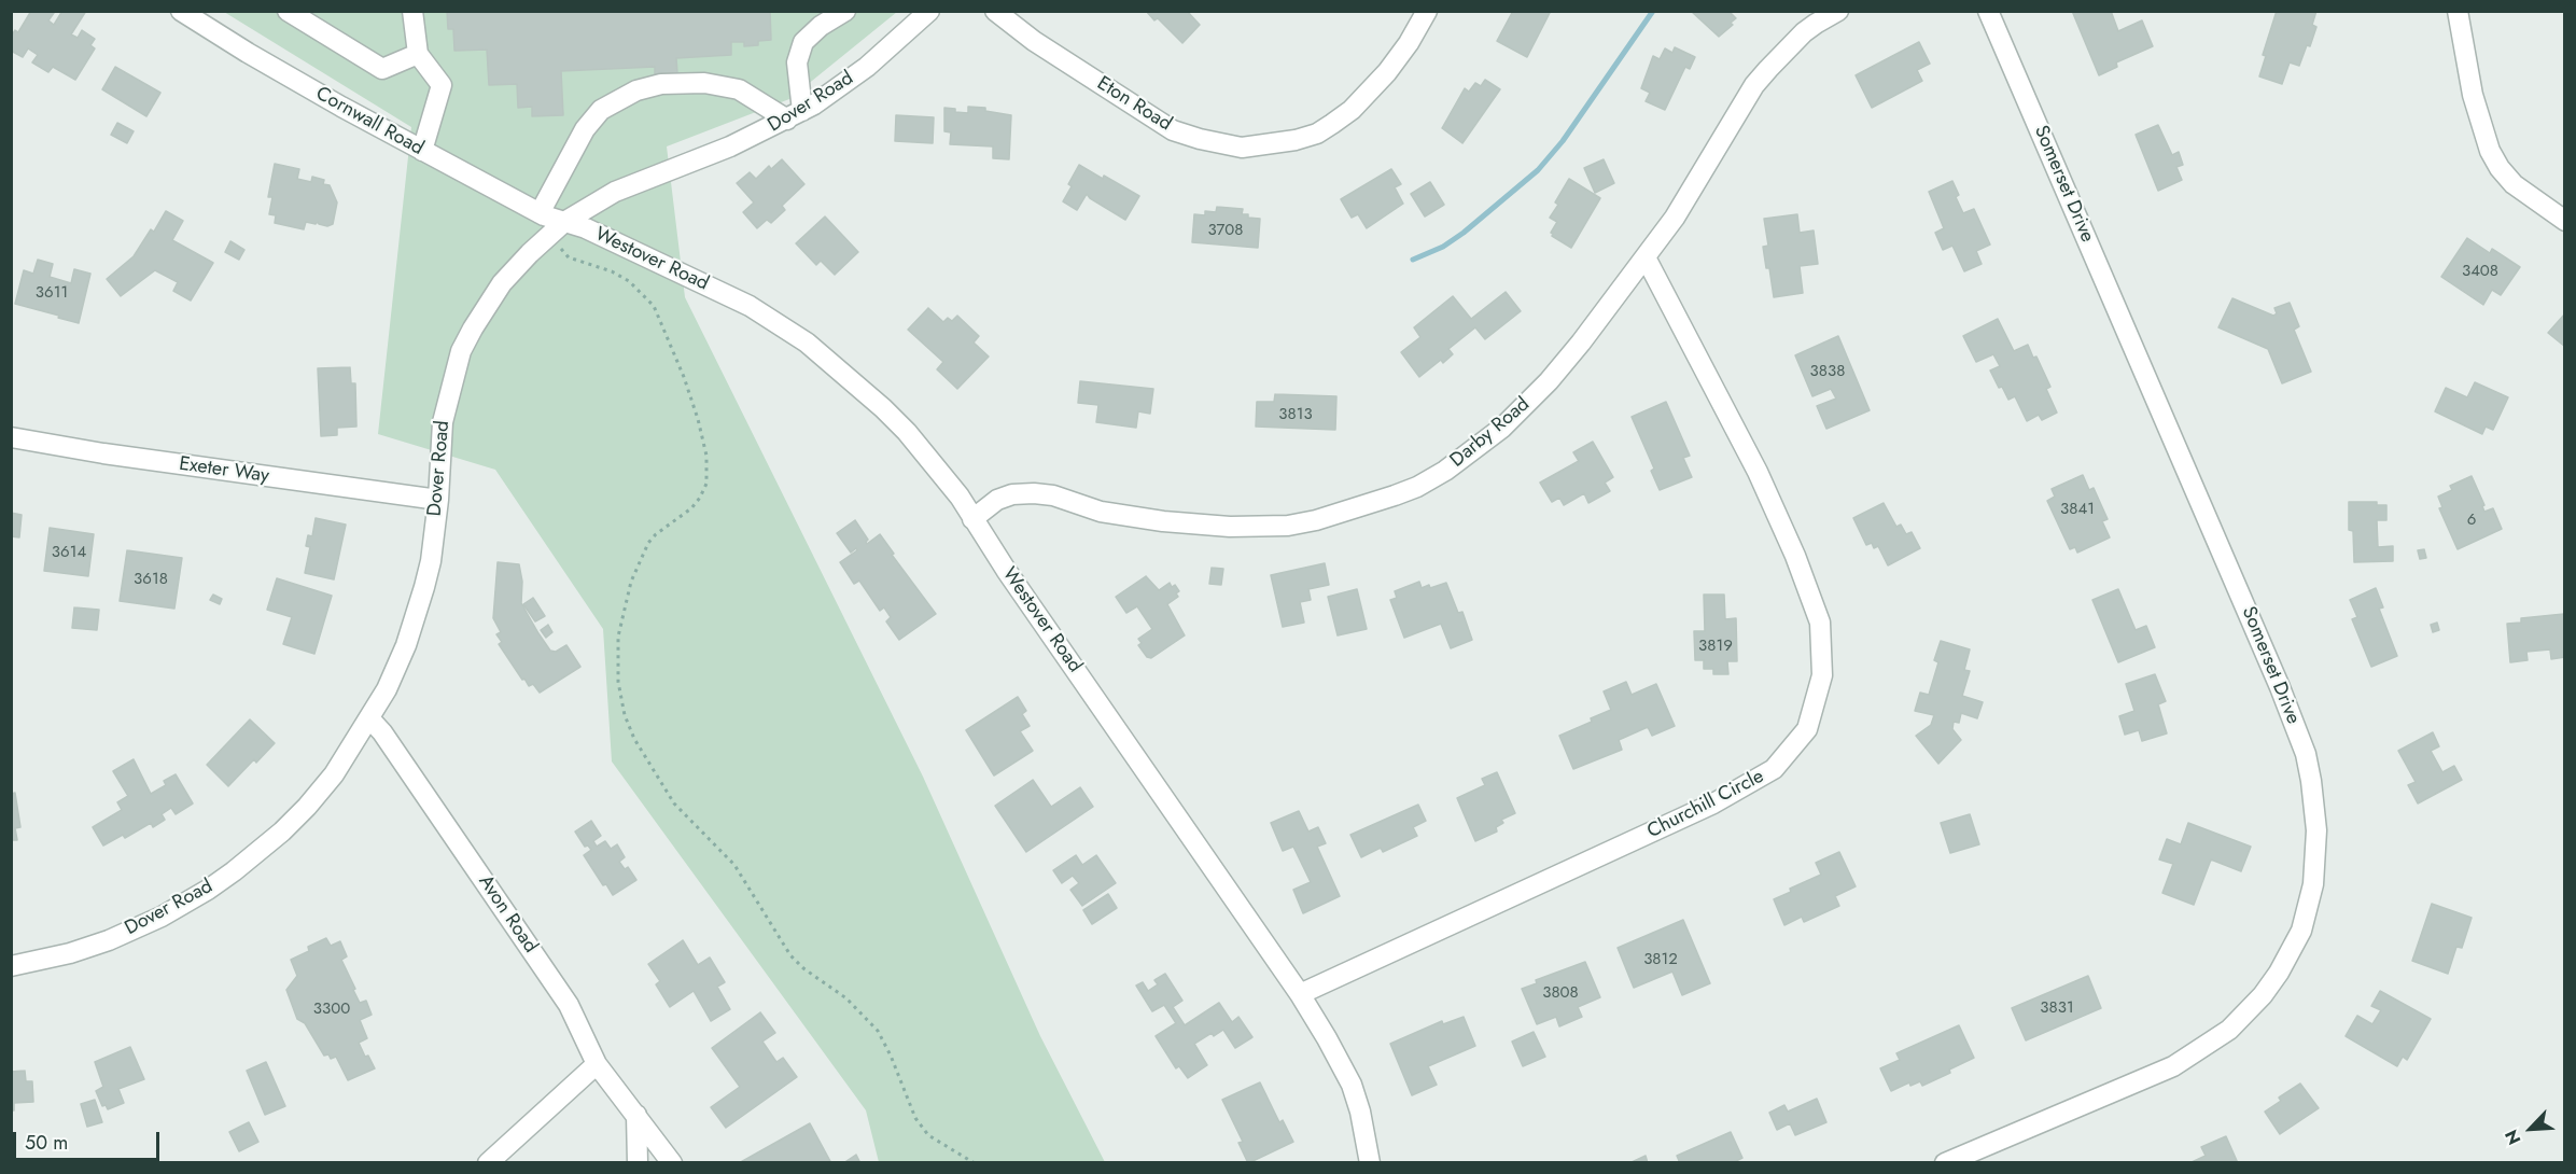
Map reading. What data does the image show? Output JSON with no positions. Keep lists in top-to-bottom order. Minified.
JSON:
{"streets":{"street":["Dover Road","Eton Road","Cornwall Road","Somerset Drive","Westover Road","Darby Road","Exeter Way","Churchill Circle","Avon Road"]},"crossings":[["Dover Road","Cornwall Road"],["Dover Road","Westover Road"],["Dover Road","Exeter Way"],["Dover Road","Avon Road"],["Cornwall Road","Westover Road"],["Westover Road","Darby Road"],["Westover Road","Churchill Circle"],["Darby Road","Churchill Circle"]],"house_numbers":["3708","3408","3611","3838","3813","3841","6","3614","3618","3819","3812","3808","3831","3300"],"scale_bar":"50 m","north":"bottom left"}
